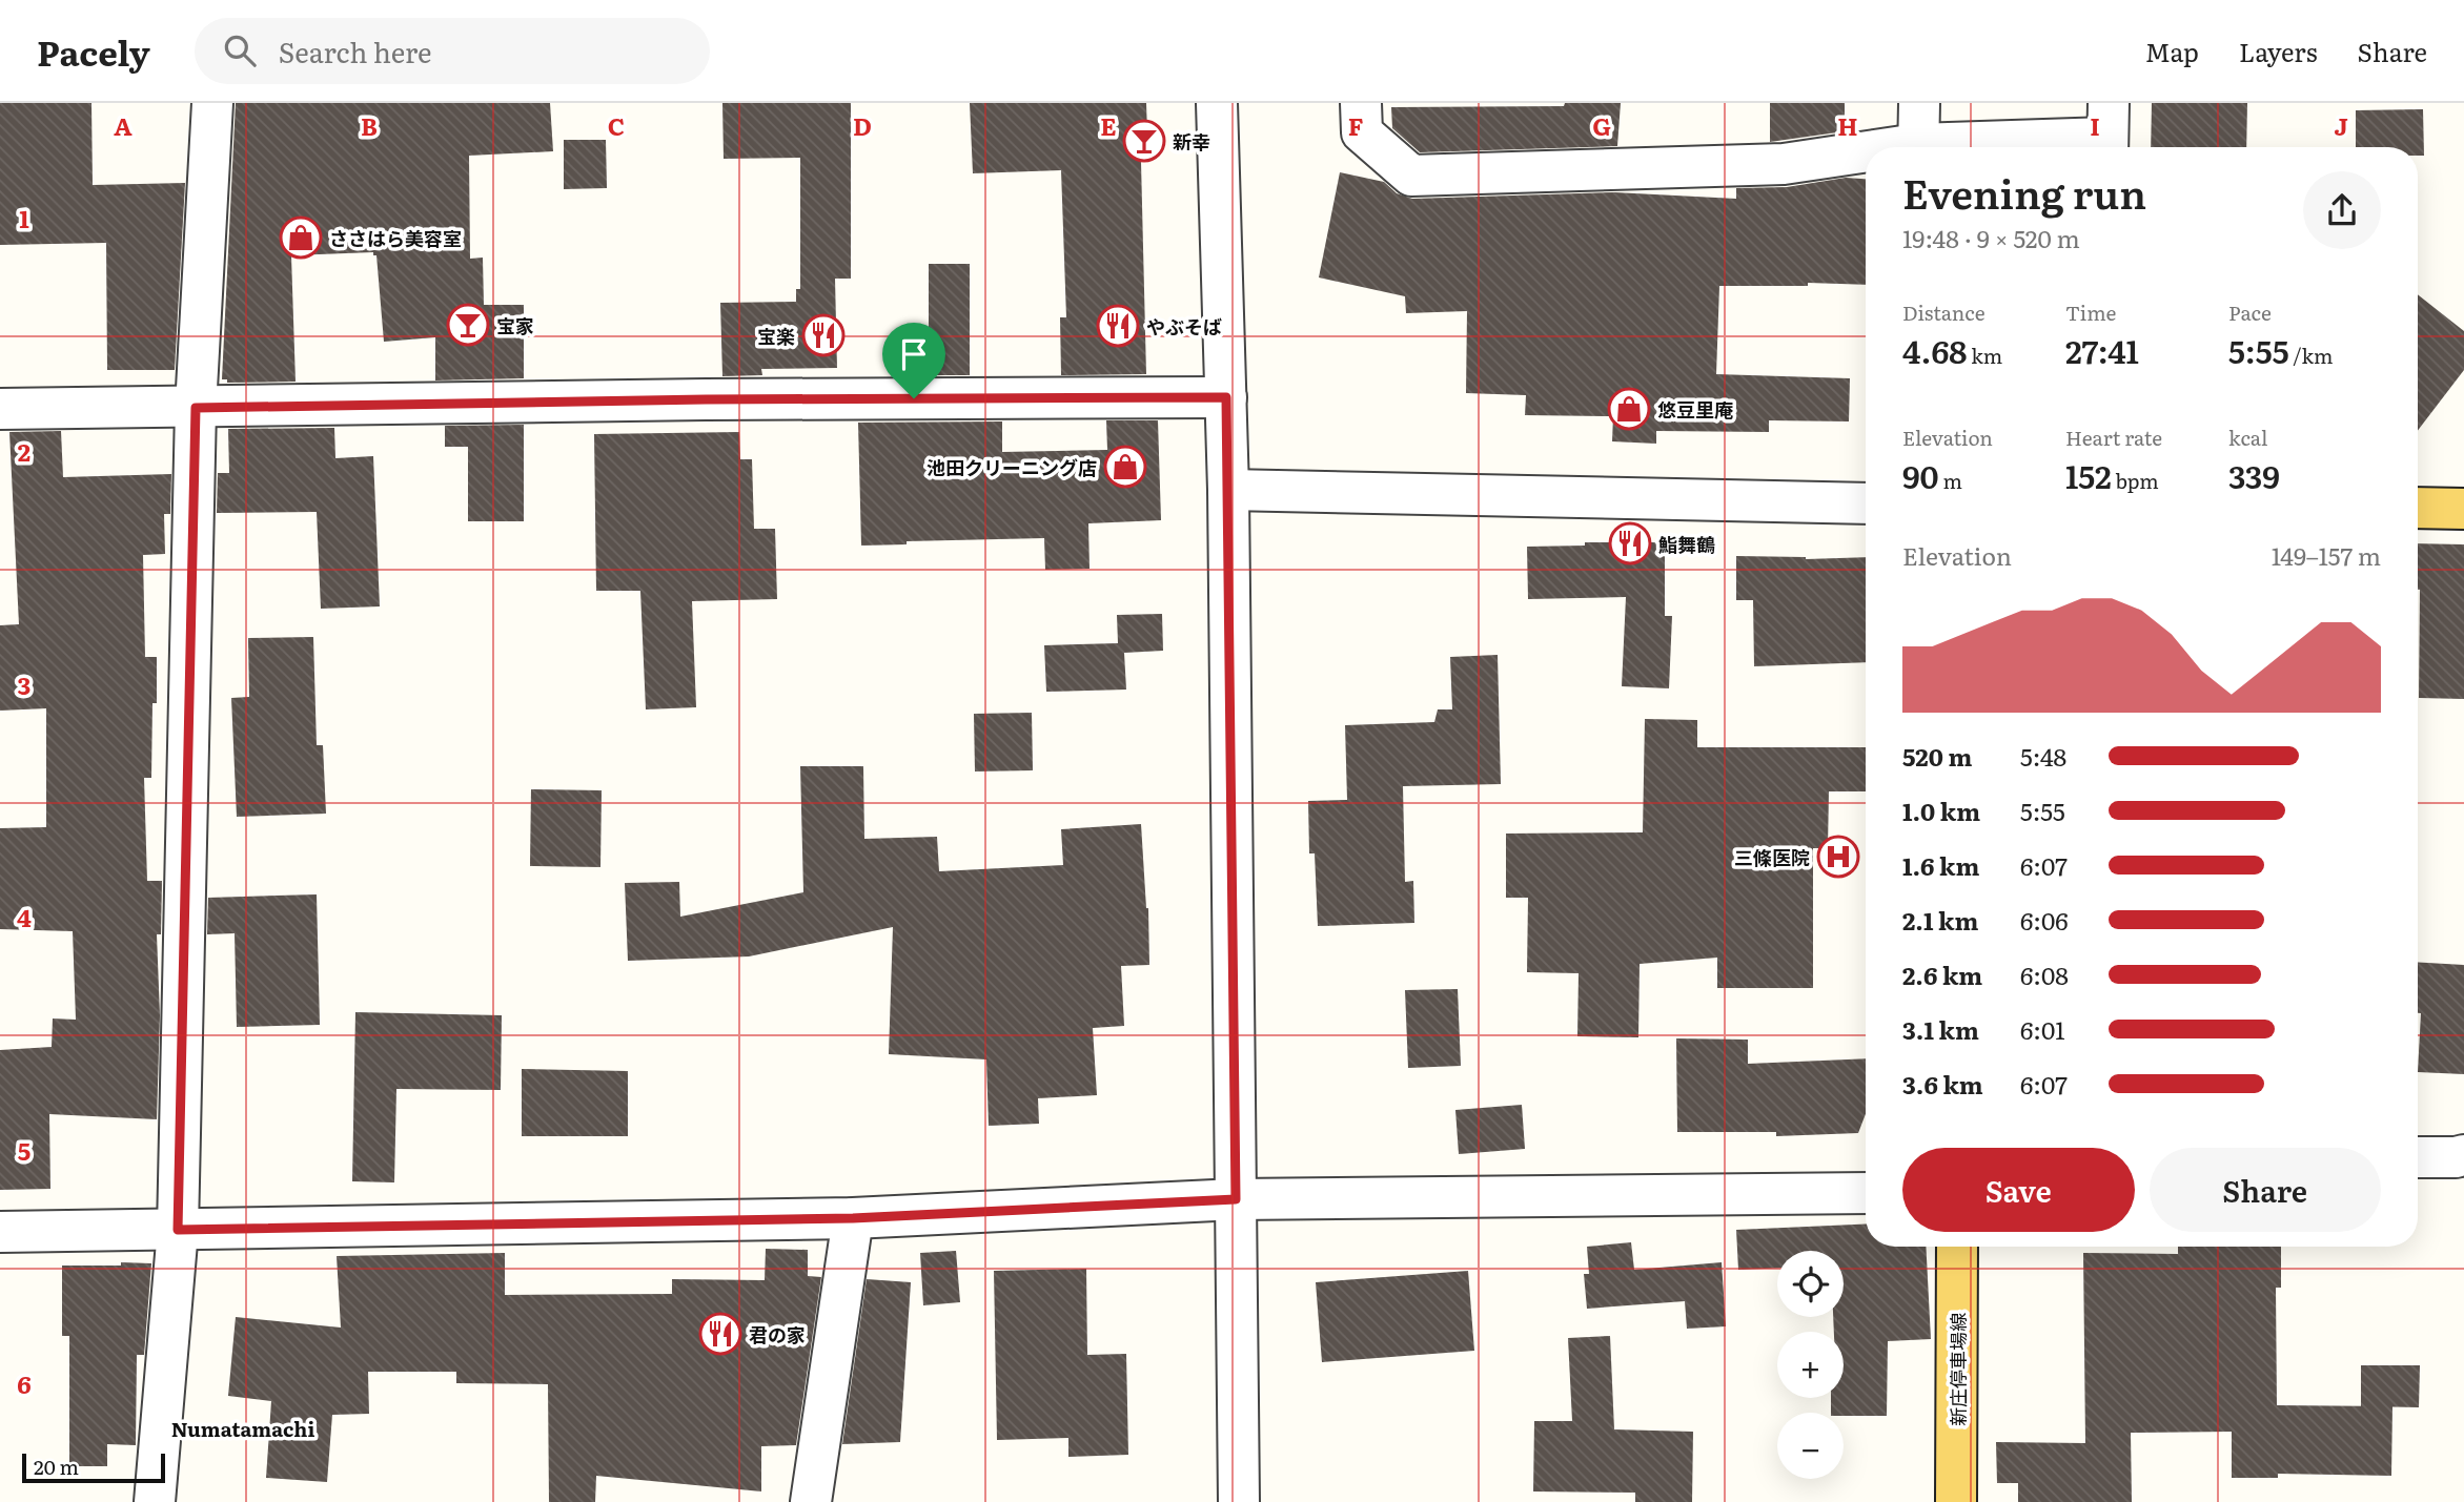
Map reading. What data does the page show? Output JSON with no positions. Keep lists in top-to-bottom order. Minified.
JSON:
{"streets":{"main road":["新庄停車場線"]},"districts":["Numatamachi"],"places":{"bar":["新幸","宝家"],"shop":["ささはら美容室","悠豆里庵","池田クリーニング店"],"restaurant":["やぶそば","宝楽","鮨舞鶴","君の家"],"hospital":["三條医院"]},"scale_bar":"20 m","page":{"header":"Pacely","search":"Search here","nav":["Map","Layers","Share"],"heading":["Evening run","19:48 · 9 × 520 m"],"stats":[["Distance","4.68 km"],["Time","27:41"],["Pace","5:55 /km"],["Elevation","90 m"],["Heart rate","152 bpm"],["kcal","339"]],"chart":["Elevation","149–157 m"],"list":[{"name":"520 m","note":"5:48"},{"name":"1.0 km","note":"5:55"},{"name":"1.6 km","note":"6:07"},{"name":"2.1 km","note":"6:06"},{"name":"2.6 km","note":"6:08"},{"name":"3.1 km","note":"6:01"},{"name":"3.6 km","note":"6:07"}],"buttons":["Save","Share"],"map_buttons":["+","−"],"scale":"20 m"},"grid":{"columns":["A","B","C","D","E","F","G","H","I","J"],"rows":["1","2","3","4","5","6"]}}
